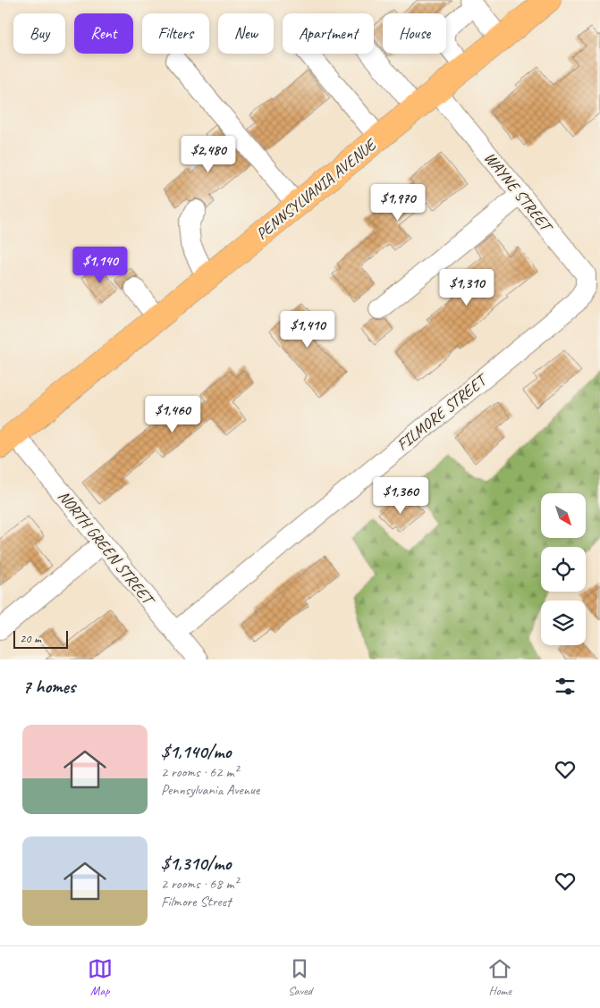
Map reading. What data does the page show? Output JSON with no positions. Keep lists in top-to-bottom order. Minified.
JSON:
{"streets":{"main road":["PENNSYLVANIA AVENUE"],"street":["WAYNE STREET","FILMORE STREET","NORTH GREEN STREET"]},"crossings":[["PENNSYLVANIA AVENUE","WAYNE STREET"],["PENNSYLVANIA AVENUE","NORTH GREEN STREET"],["WAYNE STREET","FILMORE STREET"],["FILMORE STREET","NORTH GREEN STREET"]],"scale_bar":"20 m","north":"bottom right","page":{"chip":["Buy","Rent","Filters","New","Apartment","House"],"price":["$2,480","$1,970","$1,140","$1,310","$1,410","$1,460","$1,360"],"scale":"20 m","heading":"7 homes","list":[{"name":"$1,140/mo","note":"2 rooms · 62 m² · Pennsylvania Avenue"},{"name":"$1,310/mo","note":"2 rooms · 68 m² · Filmore Street"}],"tabs":["Map","Saved","Home"]}}
